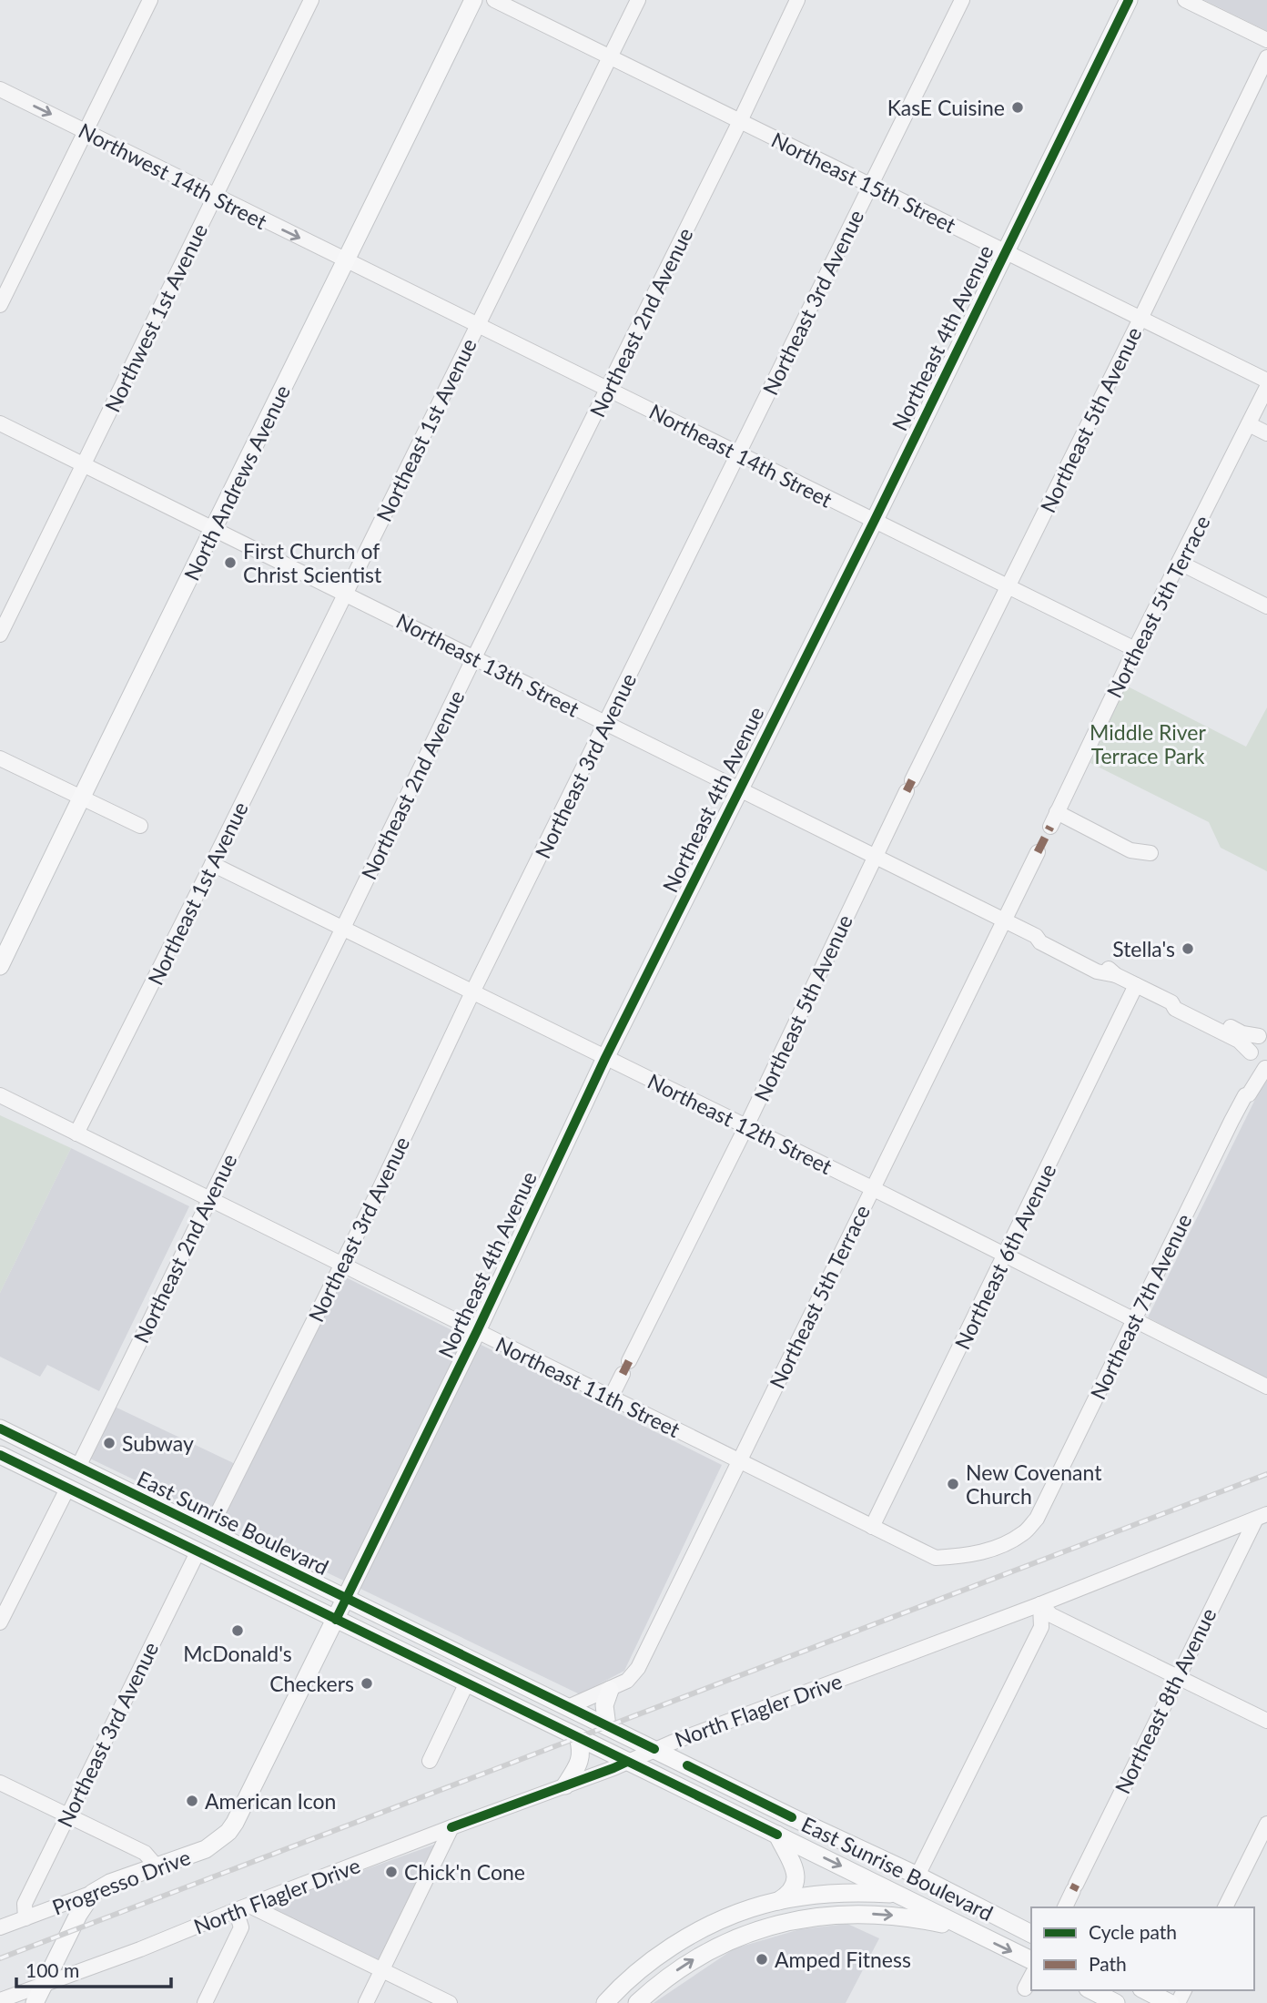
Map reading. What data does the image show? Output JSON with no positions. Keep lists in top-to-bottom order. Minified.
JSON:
{"streets":{"main road":["Northeast 4th Avenue","North Andrews Avenue","East Sunrise Boulevard","Progresso Drive"],"street":["Northwest 14th Street","Northeast 15th Street","Northeast 3rd Avenue","Northwest 1st Avenue","Northeast 2nd Avenue","Northeast 5th Avenue","Northeast 1st Avenue","Northeast 14th Street","Northeast 5th Terrace","Northeast 13th Street","Northeast 12th Street","Northeast 6th Avenue","Northeast 7th Avenue","Northeast 11th Street","Northeast 8th Avenue","North Flagler Drive"]},"crossings":[["Northwest 14th Street","Northwest 1st Avenue"],["Northwest 14th Street","Northeast 14th Street"],["Northwest 14th Street","North Andrews Avenue"],["Northeast 15th Street","Northeast 3rd Avenue"],["Northeast 15th Street","Northeast 2nd Avenue"],["Northeast 15th Street","Northeast 4th Avenue"],["Northeast 15th Street","Northeast 5th Avenue"],["Northeast 15th Street","Northeast 1st Avenue"],["Northeast 3rd Avenue","Northeast 14th Street"],["Northeast 3rd Avenue","Northeast 13th Street"],["Northeast 3rd Avenue","Northeast 12th Street"],["Northeast 3rd Avenue","Northeast 11th Street"],["Northeast 3rd Avenue","East Sunrise Boulevard"],["Northeast 3rd Avenue","Progresso Drive"],["Northwest 1st Avenue","Northeast 13th Street"],["Northeast 2nd Avenue","Northeast 14th Street"],["Northeast 2nd Avenue","Northeast 13th Street"],["Northeast 2nd Avenue","Northeast 12th Street"],["Northeast 2nd Avenue","Northeast 11th Street"],["Northeast 2nd Avenue","East Sunrise Boulevard"],["Northeast 4th Avenue","Northeast 14th Street"],["Northeast 4th Avenue","Northeast 13th Street"],["Northeast 4th Avenue","Northeast 12th Street"],["Northeast 4th Avenue","Northeast 11th Street"],["Northeast 4th Avenue","East Sunrise Boulevard"],["Northeast 4th Avenue","Progresso Drive"],["Northeast 5th Avenue","Northeast 14th Street"],["Northeast 5th Avenue","Northeast 13th Street"],["Northeast 5th Avenue","Northeast 12th Street"],["Northeast 5th Avenue","Northeast 11th Street"],["Northeast 1st Avenue","Northeast 14th Street"],["Northeast 1st Avenue","Northeast 13th Street"],["Northeast 1st Avenue","Northeast 12th Street"],["Northeast 1st Avenue","Northeast 11th Street"],["Northeast 14th Street","North Andrews Avenue"],["Northeast 14th Street","Northeast 5th Terrace"],["North Andrews Avenue","Northeast 13th Street"],["Northeast 5th Terrace","Northeast 13th Street"],["Northeast 5th Terrace","Northeast 12th Street"],["Northeast 5th Terrace","Northeast 11th Street"],["Northeast 5th Terrace","East Sunrise Boulevard"],["Northeast 13th Street","Northeast 6th Avenue"],["Northeast 13th Street","Northeast 7th Avenue"],["Northeast 12th Street","Northeast 6th Avenue"],["Northeast 12th Street","Northeast 7th Avenue"],["Northeast 6th Avenue","Northeast 11th Street"],["Northeast 7th Avenue","Northeast 11th Street"],["East Sunrise Boulevard","North Flagler Drive"],["Northeast 8th Avenue","North Flagler Drive"]],"one_way":["Northwest 14th Street"],"parks":["Middle River Terrace Park"],"places":["KasE Cuisine","First Church of Christ Scientist","Stella's","Subway","New Covenant Church","McDonald's","Checkers","American Icon","Chick'n Cone","Amped Fitness"],"legend":["Cycle path","Path"],"scale_bar":"100 m"}
